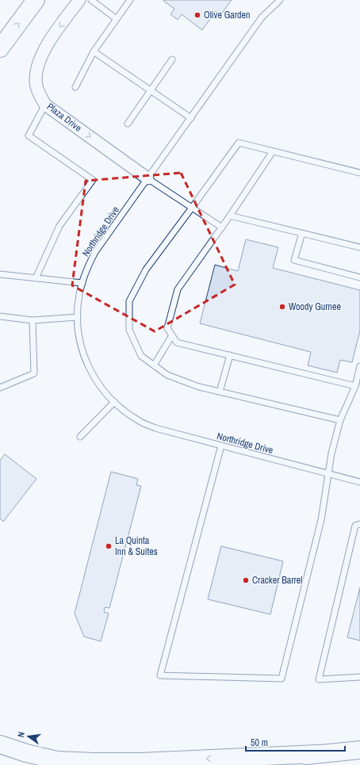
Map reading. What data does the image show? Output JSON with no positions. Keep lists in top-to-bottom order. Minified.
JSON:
{"streets":{"street":["Plaza Drive"],"lane":["Northridge Drive"]},"crossings":[["Plaza Drive","Northridge Drive"]],"places":["Olive Garden","Woody Gurnee","La Quinta Inn & Suites","Cracker Barrel"],"scale_bar":"50 m","north":"left"}
